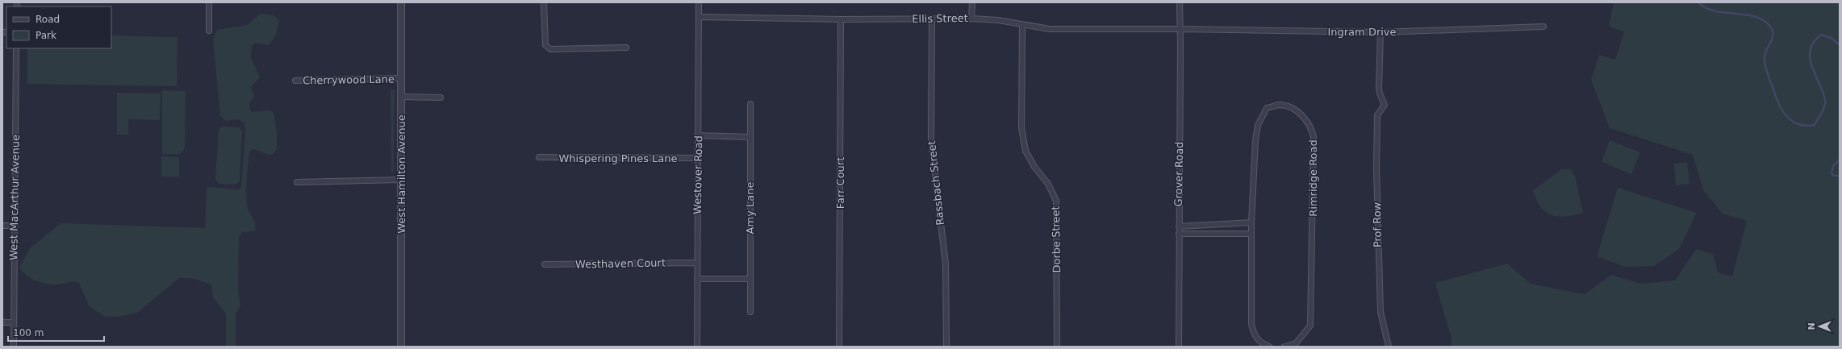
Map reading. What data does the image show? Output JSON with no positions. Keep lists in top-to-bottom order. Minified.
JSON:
{"streets":{"street":["Ellis Street","Ingram Drive","Cherrywood Lane","Whispering Pines Lane","West Hamilton Avenue","Grover Road","Westover Road","Rimridge Road","Farr Court","Rassbach Street","West MacArthur Avenue","Amy Lane","Prof Row","Dorbe Street","Westhaven Court"]},"crossings":[["Ellis Street","Ingram Drive"],["Ellis Street","Grover Road"],["Ellis Street","Westover Road"],["Ellis Street","Farr Court"],["Ellis Street","Rassbach Street"],["Ellis Street","Dorbe Street"],["Ingram Drive","Grover Road"],["Ingram Drive","Prof Row"],["Cherrywood Lane","West Hamilton Avenue"],["Whispering Pines Lane","Westover Road"],["Westover Road","Westhaven Court"]],"legend":["Road","Park"],"scale_bar":"100 m","north":"left"}
